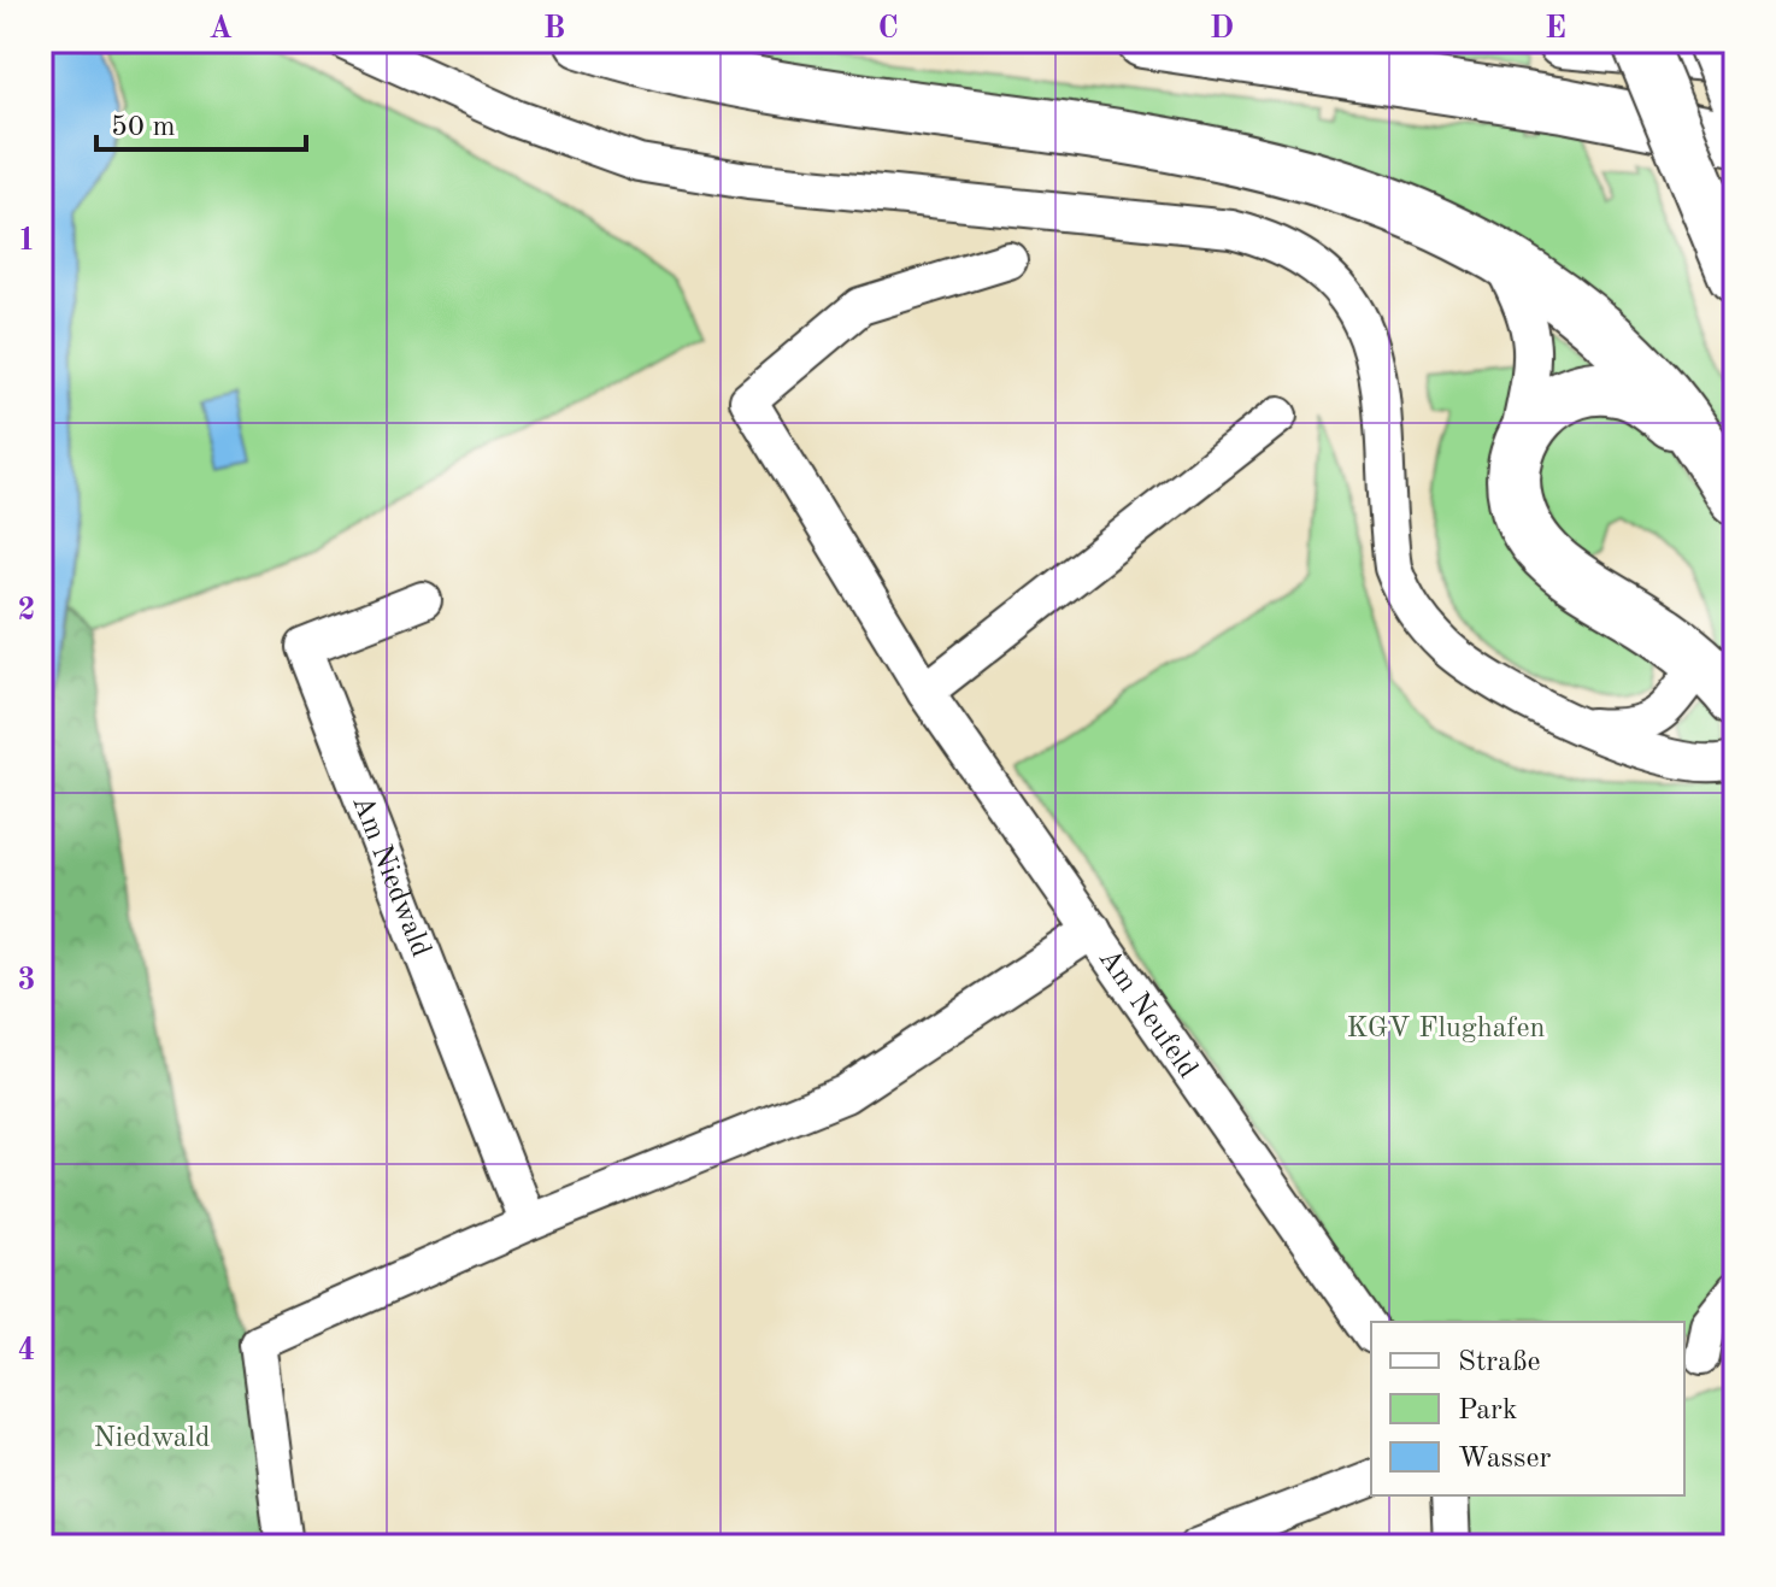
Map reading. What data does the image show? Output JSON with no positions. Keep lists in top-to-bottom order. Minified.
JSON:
{"streets":{"street":["Am Niedwald","Am Neufeld"]},"parks":["KGV Flughafen","Niedwald"],"legend":["Straße","Park","Wasser"],"scale_bar":"50 m","grid":{"columns":["A","B","C","D","E"],"rows":["1","2","3","4"]}}
